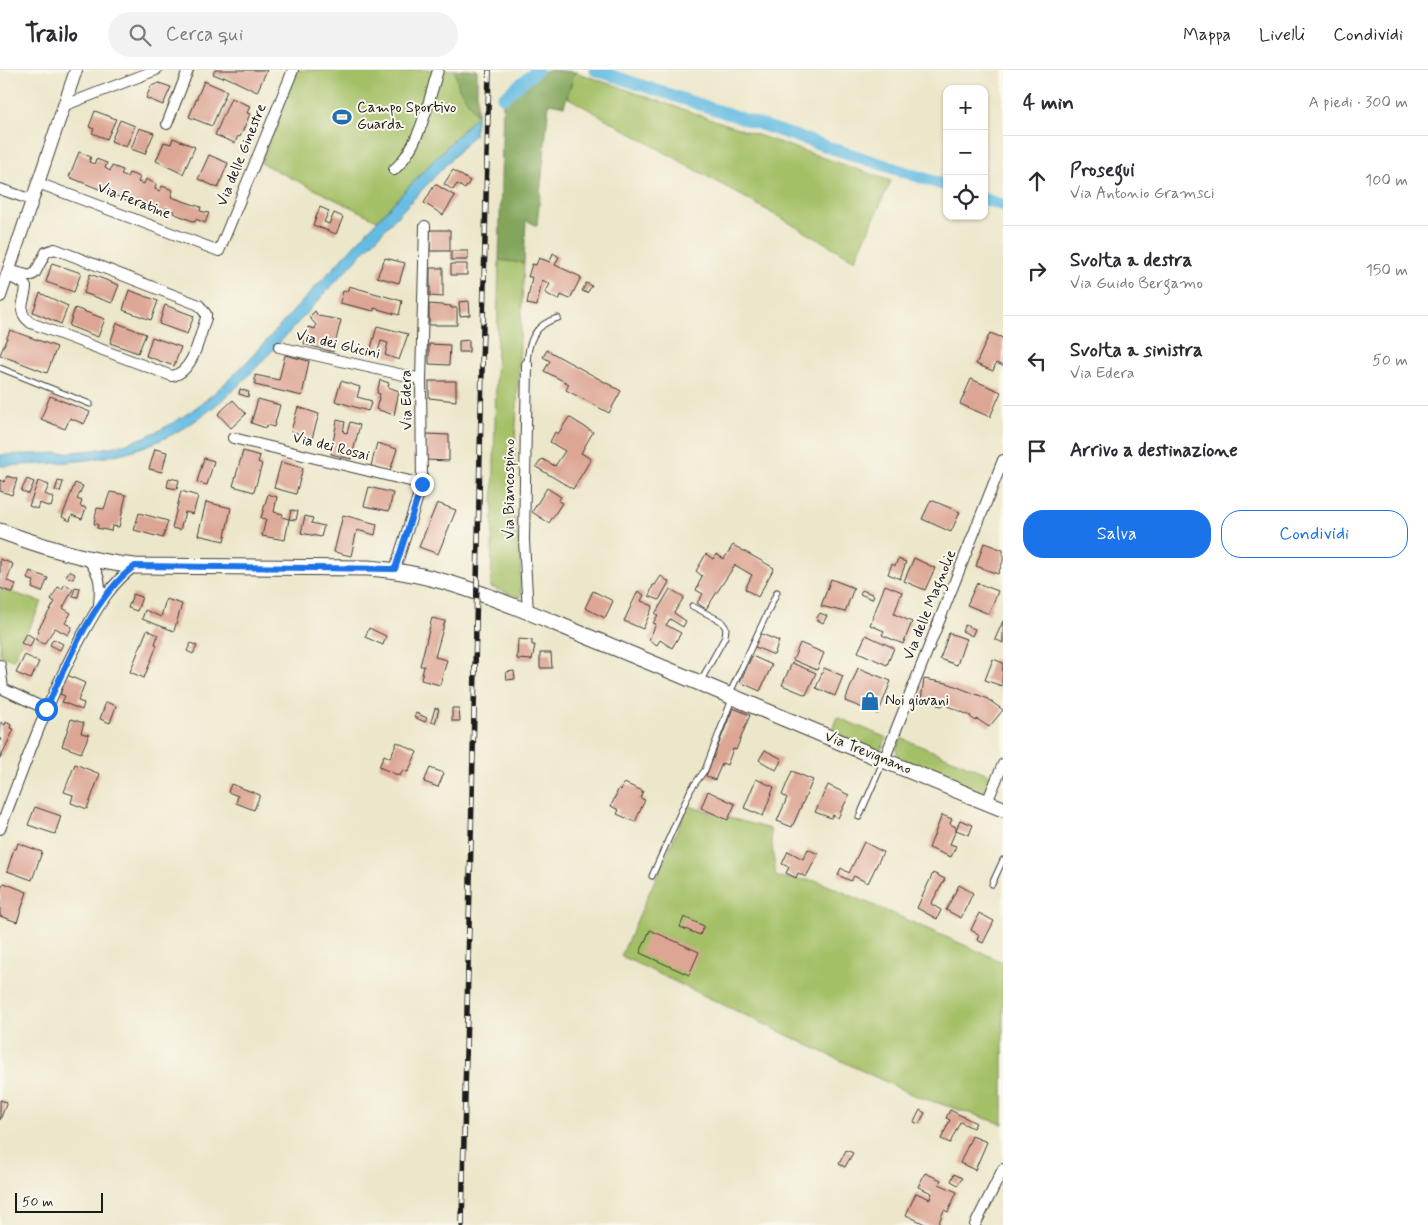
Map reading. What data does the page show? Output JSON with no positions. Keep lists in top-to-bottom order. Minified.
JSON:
{"streets":{"main road":["Via Trevignano"],"street":["Via delle Ginestre","Via Feratine","Via dei Glicini","Via Edera","Via dei Rosai","Via Biancospino","Via delle Magnolie"]},"crossings":[["Via delle Ginestre","Via Feratine"],["Via dei Glicini","Via Edera"],["Via Edera","Via dei Rosai"],["Via Edera","Via Trevignano"],["Via Biancospino","Via Trevignano"],["Via delle Magnolie","Via Trevignano"]],"places":{"sports":["Campo Sportivo Guarda"],"shop":["Noi giovani"]},"scale_bar":"50 m","page":{"header":"Trailo","search":"Cerca qui","nav":["Mappa","Livelli","Condividi"],"heading":["4 min","A piedi · 300 m"],"map_buttons":["+","−"],"list":[["Prosegui","Via Antonio Gramsci","100 m"],["Svolta a destra","Via Guido Bergamo","150 m"],["Svolta a sinistra","Via Edera","50 m"],"Arrivo a destinazione"],"buttons":["Salva","Condividi"],"scale":"50 m"}}
